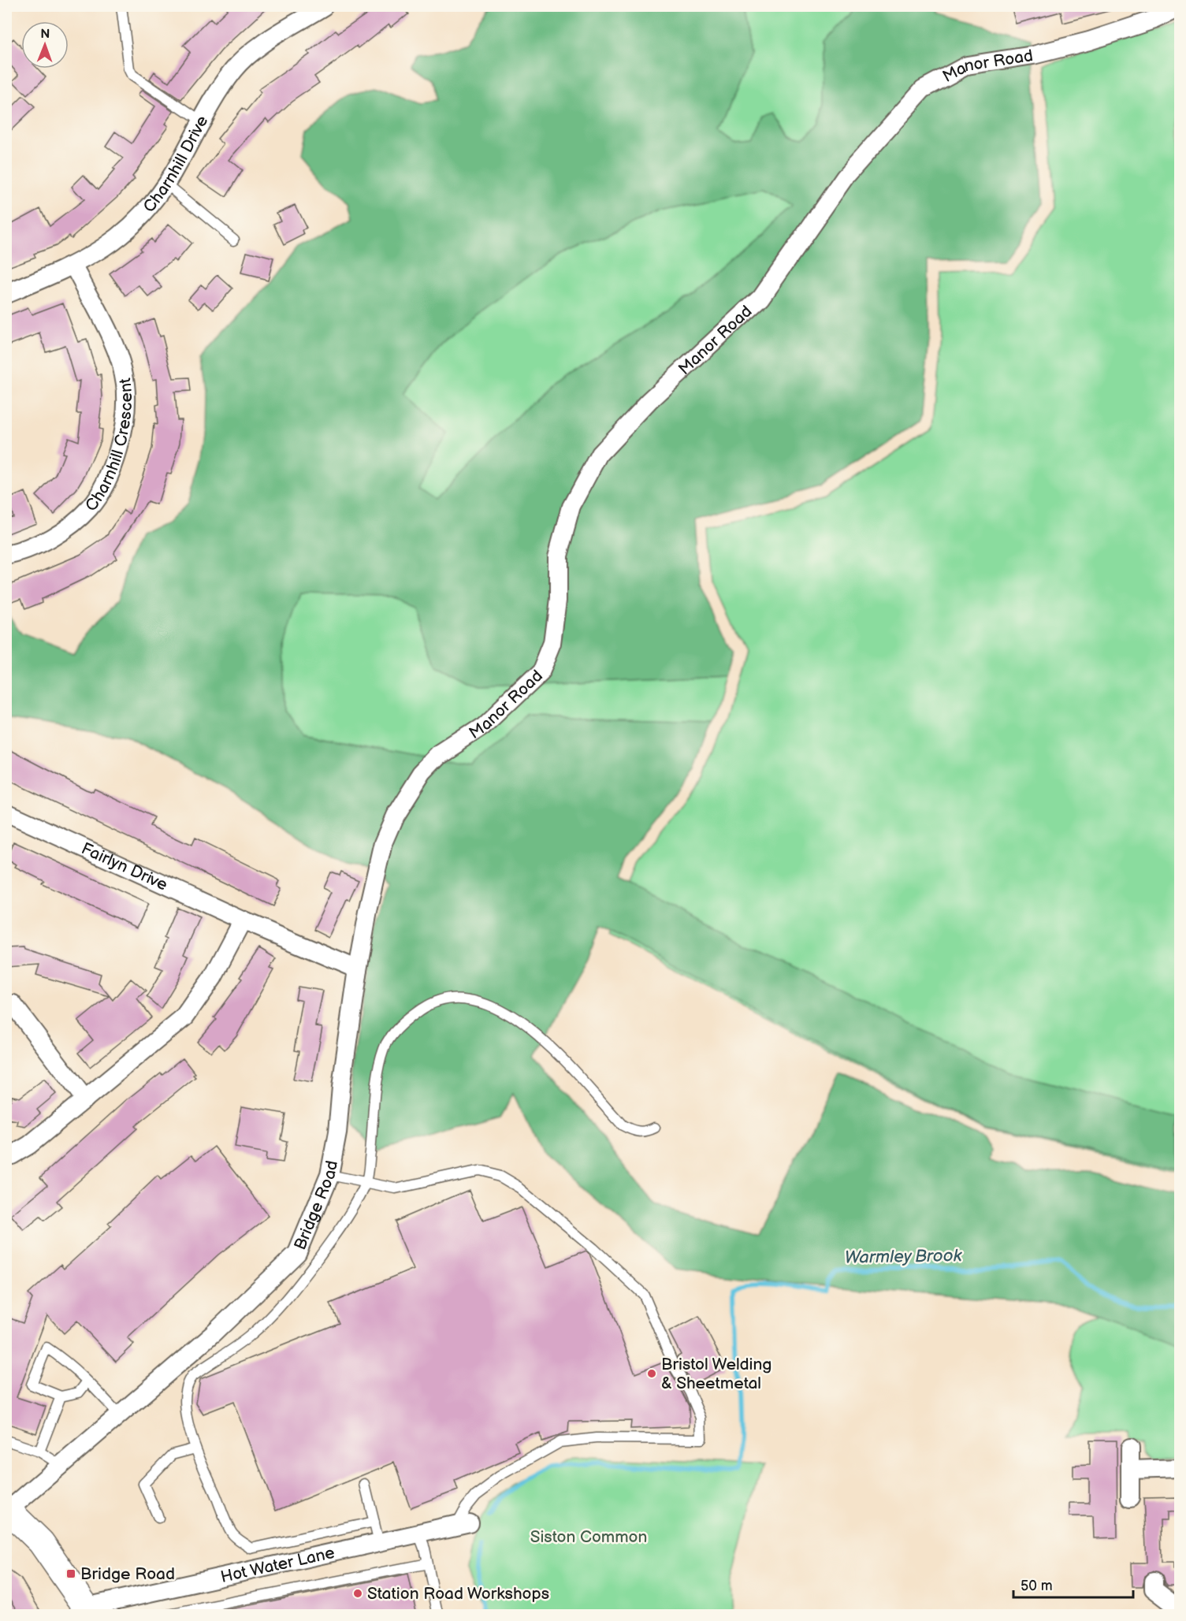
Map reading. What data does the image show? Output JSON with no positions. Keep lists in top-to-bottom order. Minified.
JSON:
{"streets":{"street":["Manor Road","Charnhill Drive","Charnhill Crescent","Fairlyn Drive","Bridge Road","Hot Water Lane"]},"crossings":[["Manor Road","Fairlyn Drive"],["Manor Road","Bridge Road"],["Charnhill Drive","Charnhill Crescent"],["Fairlyn Drive","Bridge Road"]],"water":["Warmley Brook"],"parks":["Siston Common"],"places":{"other":["Bristol Welding & Sheetmetal","Station Road Workshops"],"transit":["Bridge Road"]},"scale_bar":"50 m","north":"top"}
